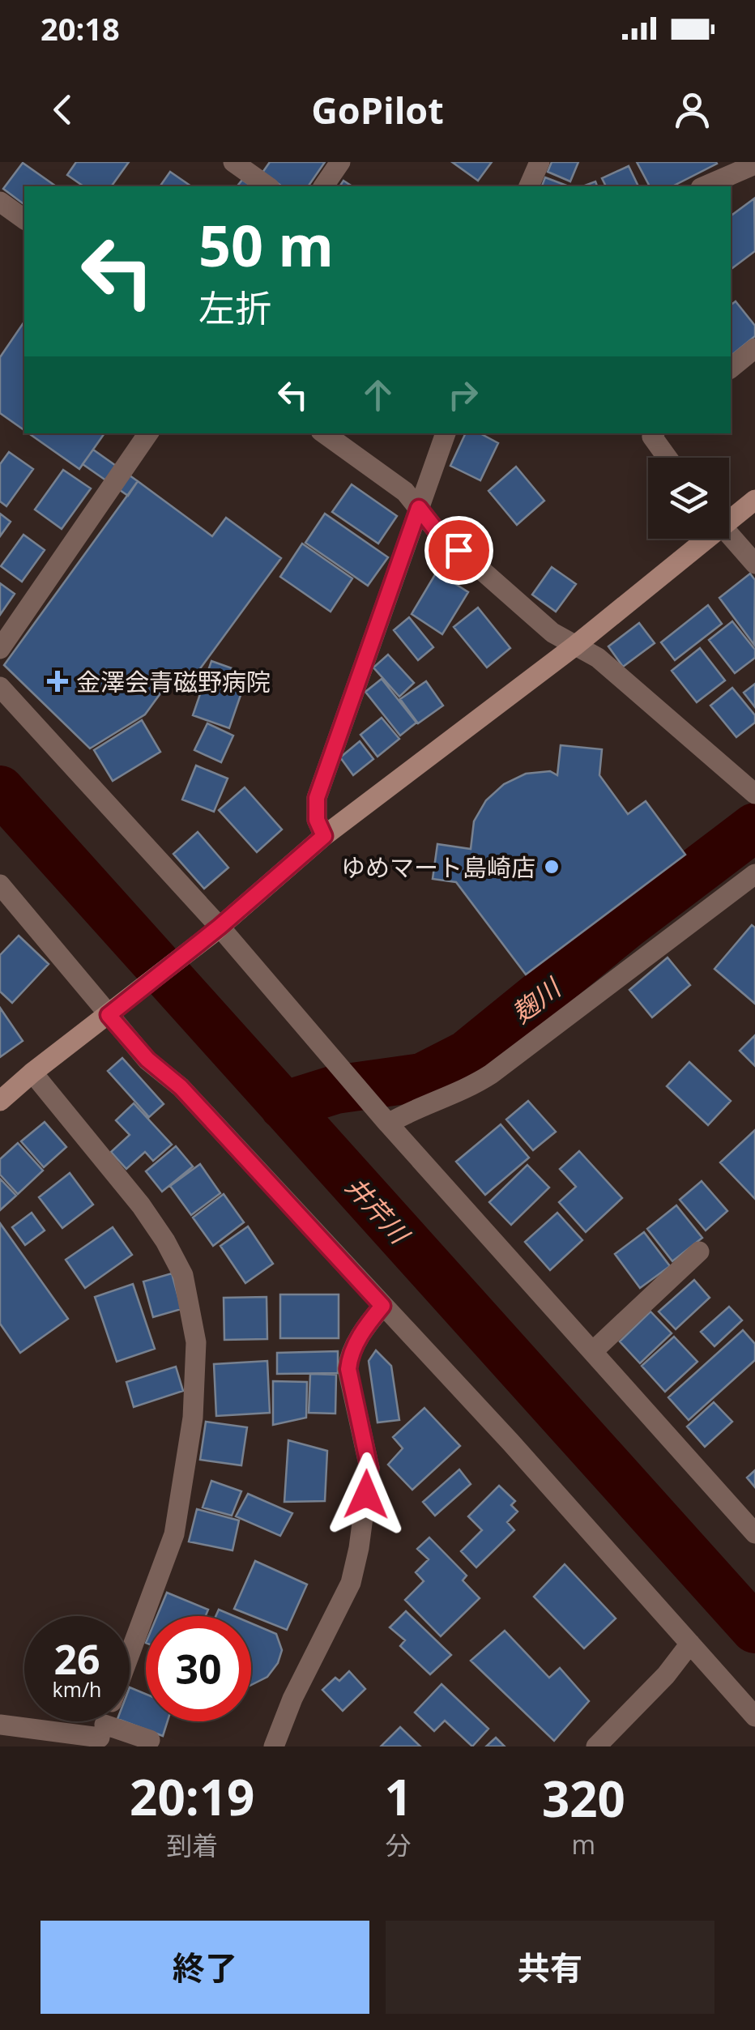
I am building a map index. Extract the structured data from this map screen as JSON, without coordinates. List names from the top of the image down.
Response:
{
  "water": ["麹川", "井芹川"],
  "places": {
    "health": ["金澤会青磁野病院"],
    "other": ["ゆめマート島崎店"]
  },
  "page": {
    "status": "20:18",
    "header": "GoPilot",
    "turn": ["50 m", "左折"],
    "speed": "26 km/h",
    "limit": "30",
    "eta": [
      "20:19",
      "到着",
      "1",
      "分",
      "320",
      "m"
    ],
    "buttons": ["終了", "共有"]
  }
}
